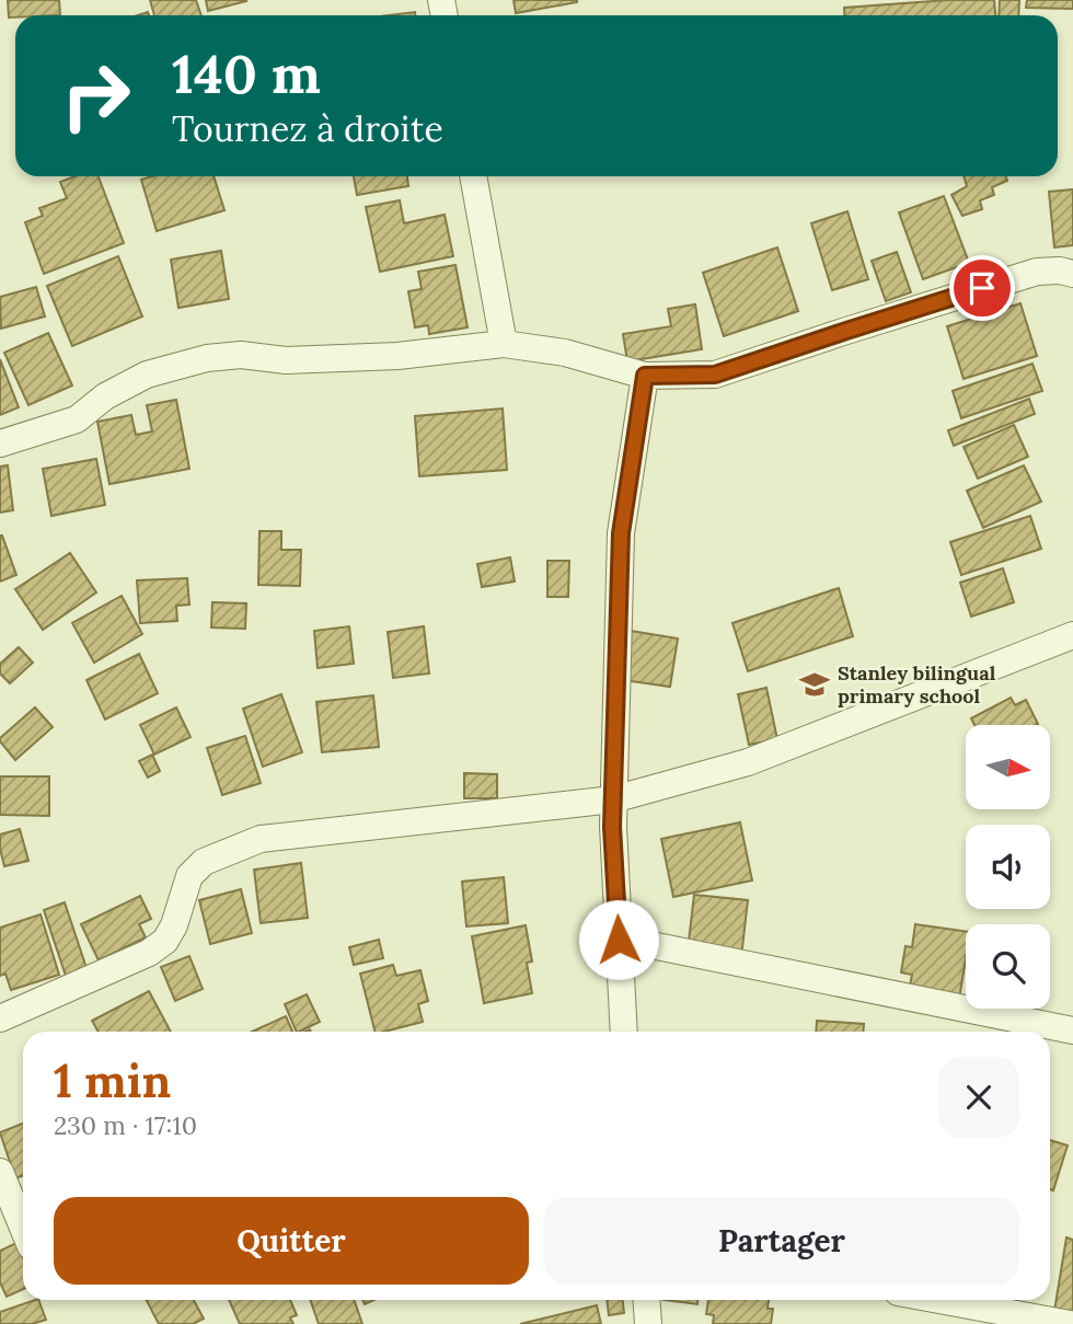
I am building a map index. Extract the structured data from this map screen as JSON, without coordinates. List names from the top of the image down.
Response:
{
  "places": {
    "school or university": ["Stanley bilingual primary school"]
  },
  "north": "right",
  "page": {
    "turn": ["140 m", "Tournez à droite"],
    "heading": ["1 min", "230 m · 17:10"],
    "buttons": ["Quitter", "Partager"]
  }
}
